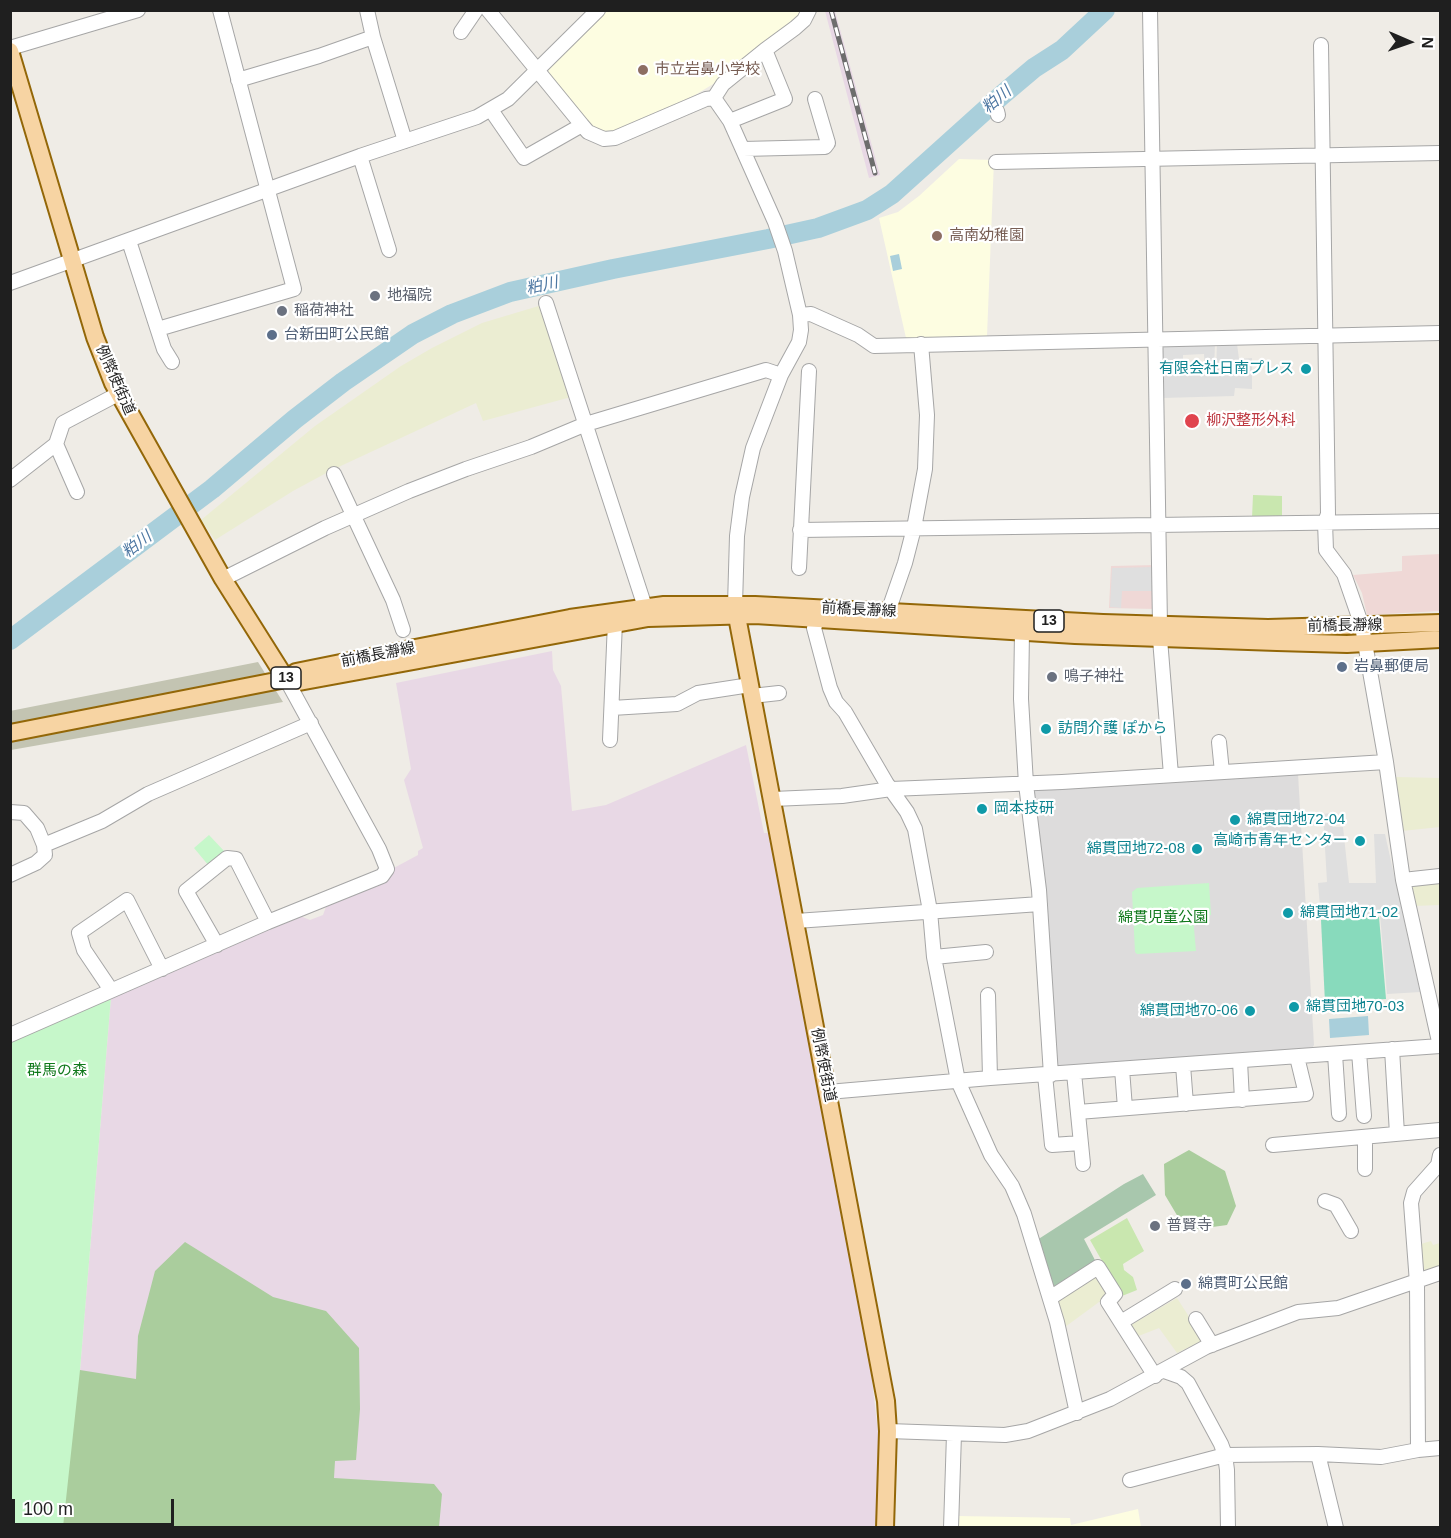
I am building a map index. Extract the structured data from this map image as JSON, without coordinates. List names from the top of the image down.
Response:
{
  "streets": {
    "main road": ["例幣使街道", "前橋長瀞線", "13"]
  },
  "crossings": [
    ["例幣使街道", "前橋長瀞線"]
  ],
  "water": ["粕川"],
  "parks": ["綿貫児童公園", "群馬の森"],
  "places": [
    "市立岩鼻小学校",
    "高南幼稚園",
    "地福院",
    "稲荷神社",
    "台新田町公民館",
    "有限会社日南プレス",
    "柳沢整形外科",
    "岩鼻郵便局",
    "鳴子神社",
    "訪問介護 ぽから",
    "岡本技研",
    "綿貫団地72-04",
    "高崎市青年センター",
    "綿貫団地72-08",
    "綿貫団地71-02",
    "綿貫団地70-03",
    "綿貫団地70-06",
    "普賢寺",
    "綿貫町公民館"
  ],
  "scale_bar": "100 m",
  "north": "right"
}
